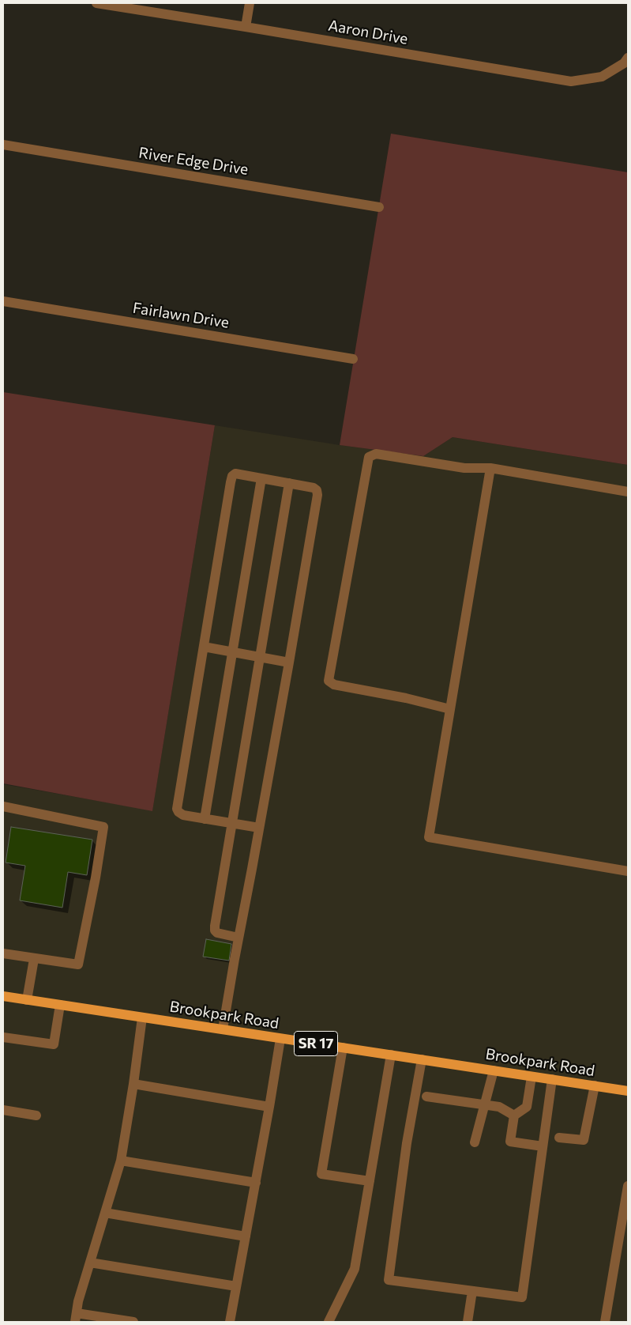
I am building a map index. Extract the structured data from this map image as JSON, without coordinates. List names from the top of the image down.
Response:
{
  "streets": {
    "main road": ["Brookpark Road", "SR 17"],
    "street": ["Aaron Drive", "River Edge Drive", "Fairlawn Drive"]
  }
}
